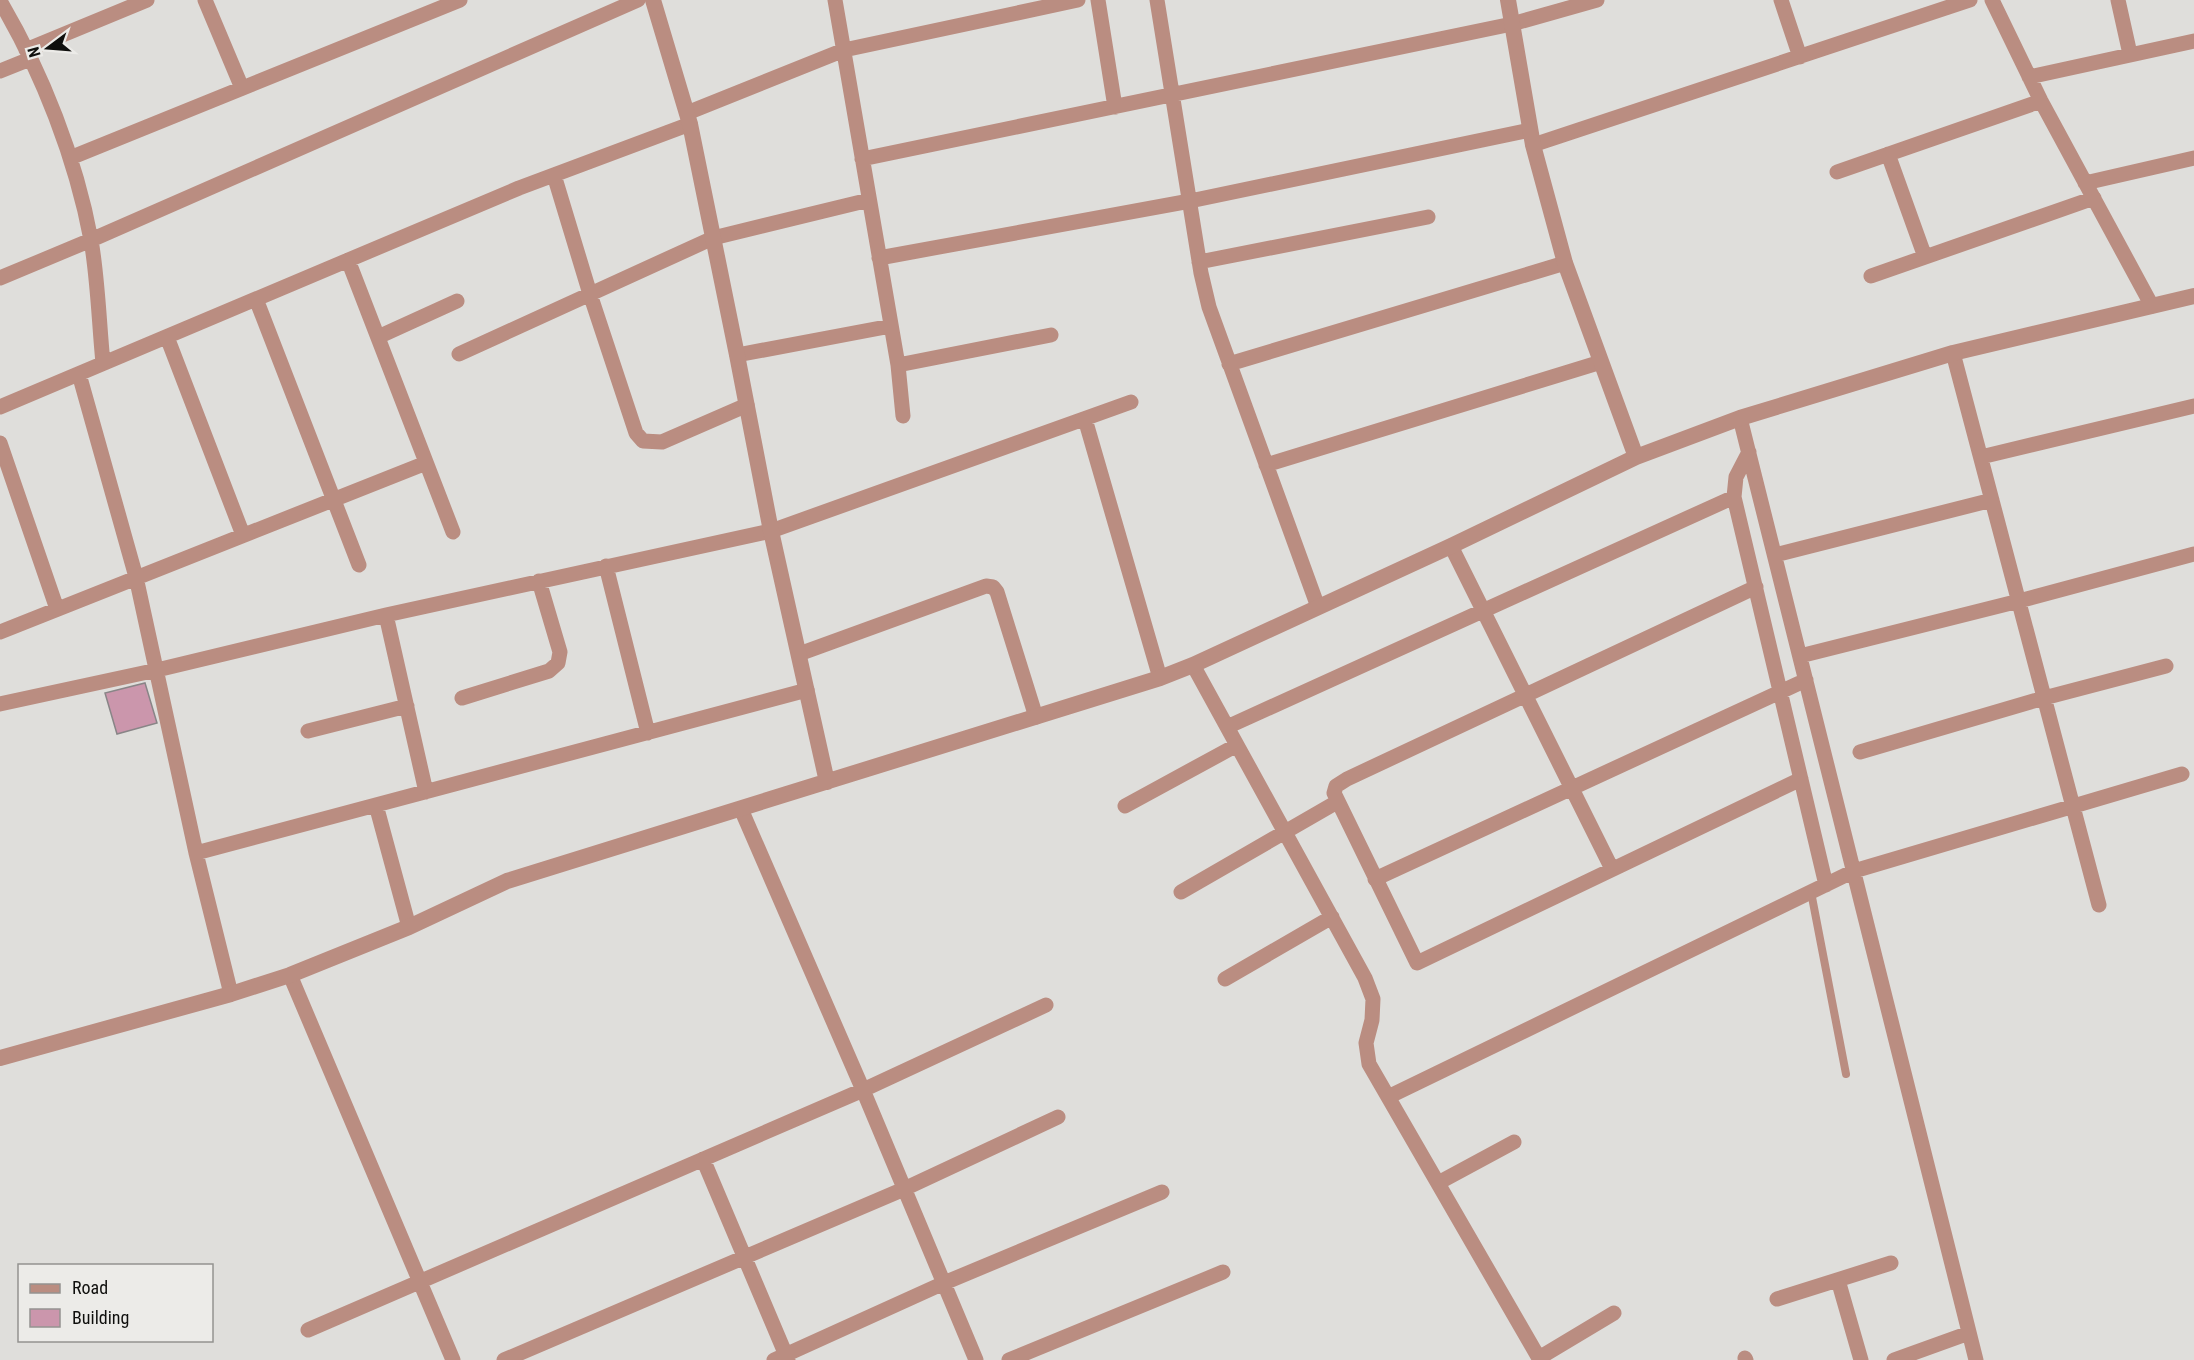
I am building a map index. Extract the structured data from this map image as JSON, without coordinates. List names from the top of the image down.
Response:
{
  "legend": ["Road", "Building"],
  "north": "left"
}
